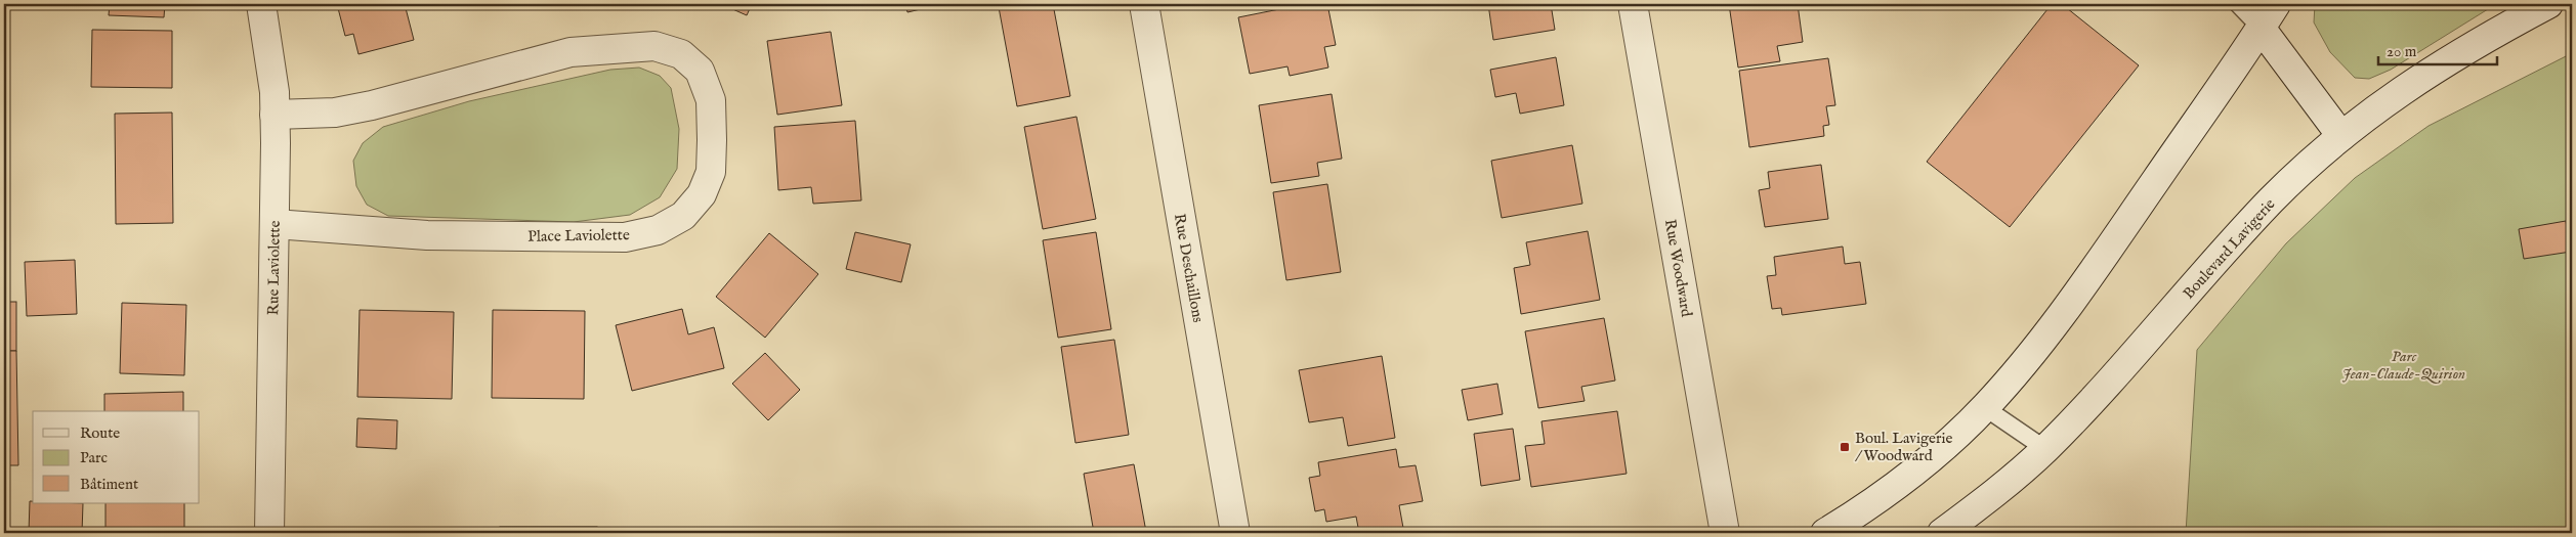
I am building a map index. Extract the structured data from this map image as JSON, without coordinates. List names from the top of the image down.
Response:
{
  "streets": {
    "street": [
      "Place Laviolette",
      "Boulevard Lavigerie",
      "Rue Laviolette",
      "Rue Deschaillons",
      "Rue Woodward"
    ]
  },
  "crossings": [
    ["Place Laviolette", "Rue Laviolette"]
  ],
  "parks": ["Parc Jean-Claude-Quirion"],
  "places": {
    "transit": ["Boul. Lavigerie / Woodward"]
  },
  "legend": ["Route", "Parc", "Bâtiment"],
  "scale_bar": "20 m"
}
